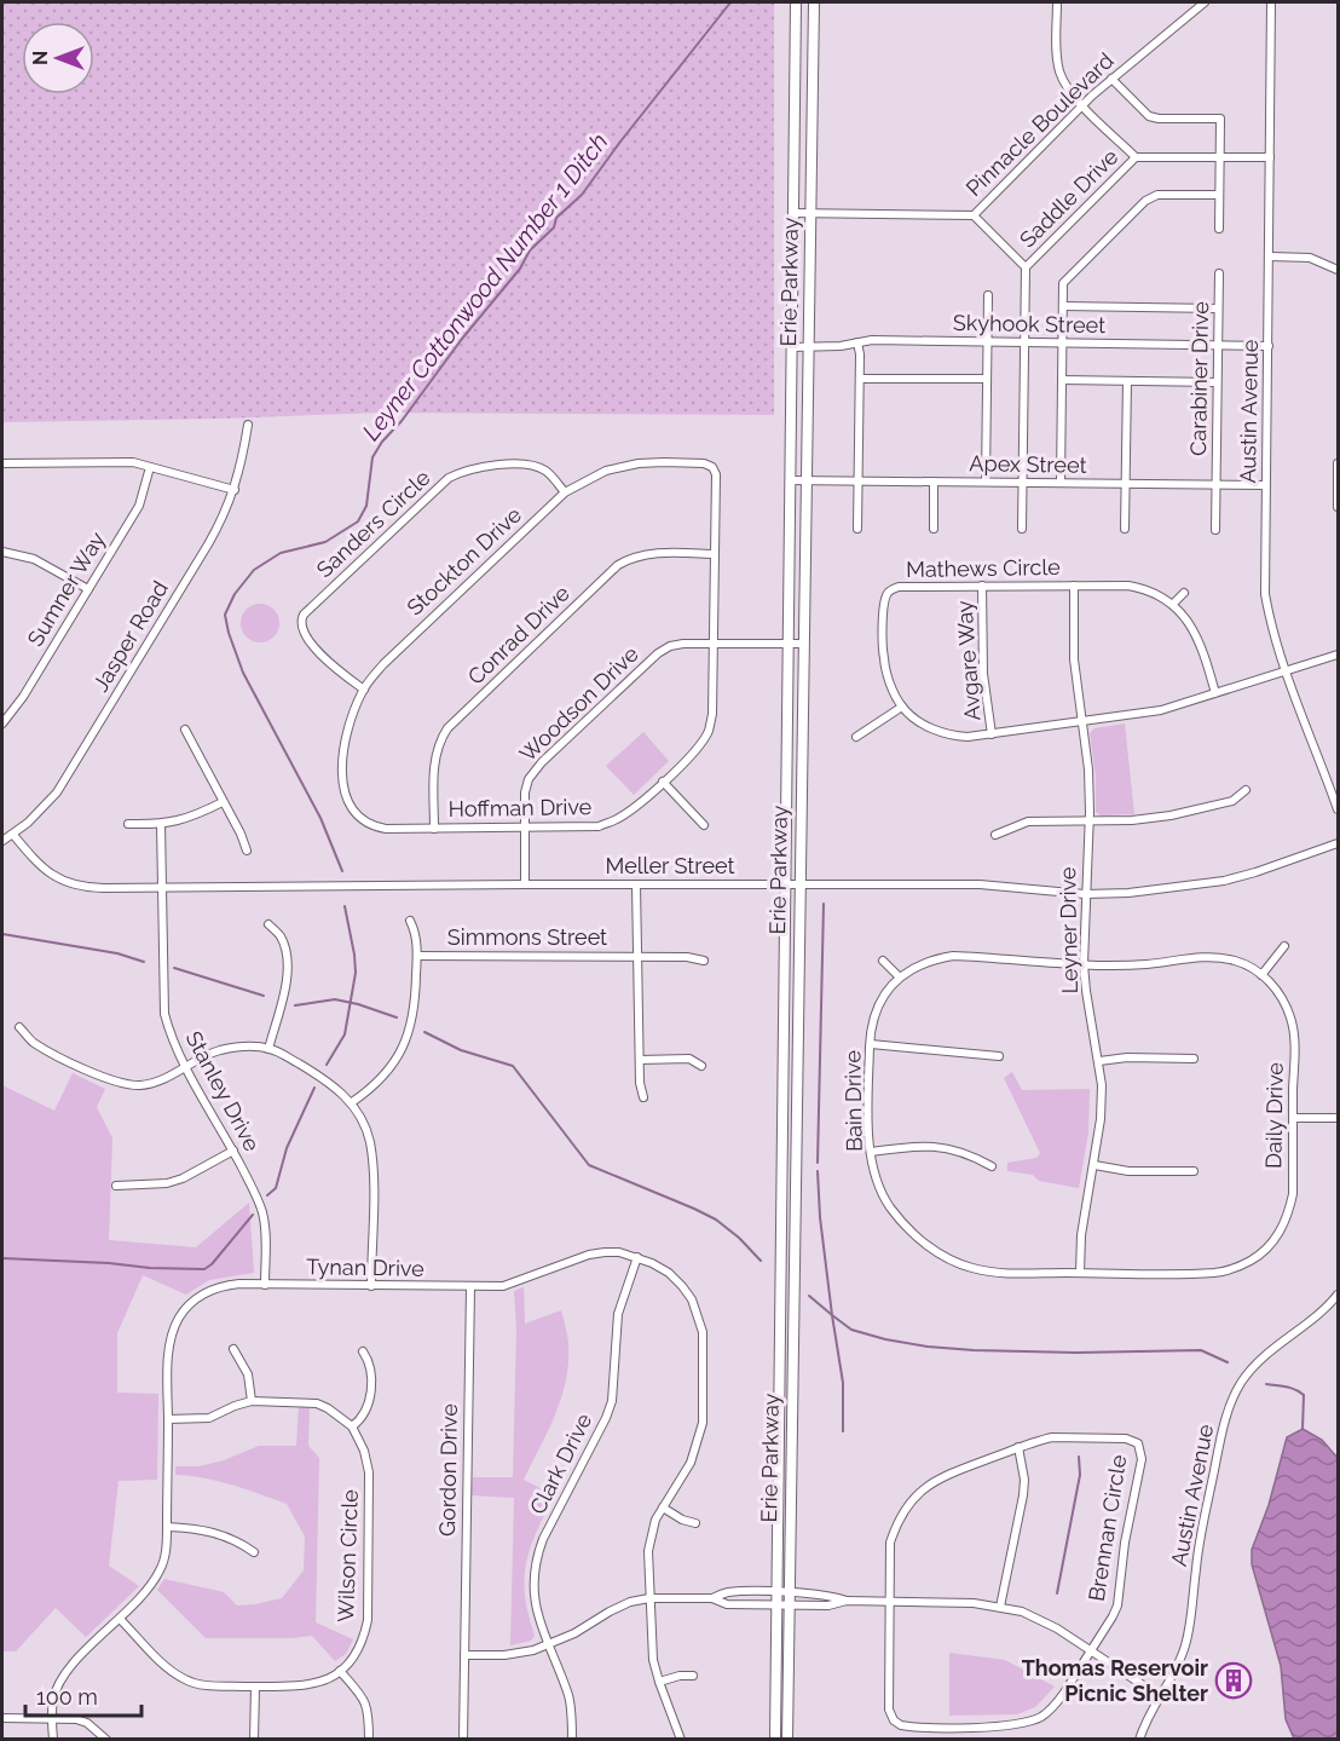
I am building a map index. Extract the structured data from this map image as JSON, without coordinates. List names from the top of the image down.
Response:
{
  "streets": {
    "main road": ["Erie Parkway"],
    "street": [
      "Pinnacle Boulevard",
      "Saddle Drive",
      "Skyhook Street",
      "Carabiner Drive",
      "Austin Avenue",
      "Apex Street",
      "Sanders Circle",
      "Stockton Drive",
      "Mathews Circle",
      "Sumner Way",
      "Conrad Drive",
      "Jasper Road",
      "Avgare Way",
      "Woodson Drive",
      "Hoffman Drive",
      "Meller Street",
      "Leyner Drive",
      "Simmons Street",
      "Stanley Drive",
      "Bain Drive",
      "Daily Drive",
      "Tynan Drive",
      "Clark Drive",
      "Gordon Drive",
      "Brennan Circle",
      "Wilson Circle"
    ]
  },
  "crossings": [
    ["Pinnacle Boulevard", "Erie Parkway"],
    ["Saddle Drive", "Skyhook Street"],
    ["Saddle Drive", "Apex Street"],
    ["Erie Parkway", "Skyhook Street"],
    ["Erie Parkway", "Apex Street"],
    ["Erie Parkway", "Woodson Drive"],
    ["Erie Parkway", "Meller Street"],
    ["Skyhook Street", "Carabiner Drive"],
    ["Skyhook Street", "Austin Avenue"],
    ["Carabiner Drive", "Apex Street"],
    ["Austin Avenue", "Apex Street"],
    ["Sanders Circle", "Stockton Drive"],
    ["Stockton Drive", "Hoffman Drive"],
    ["Mathews Circle", "Avgare Way"],
    ["Mathews Circle", "Leyner Drive"],
    ["Conrad Drive", "Hoffman Drive"],
    ["Jasper Road", "Meller Street"],
    ["Woodson Drive", "Hoffman Drive"],
    ["Woodson Drive", "Meller Street"],
    ["Meller Street", "Leyner Drive"],
    ["Meller Street", "Stanley Drive"],
    ["Leyner Drive", "Bain Drive"],
    ["Leyner Drive", "Daily Drive"],
    ["Stanley Drive", "Tynan Drive"],
    ["Bain Drive", "Daily Drive"],
    ["Tynan Drive", "Clark Drive"],
    ["Tynan Drive", "Gordon Drive"],
    ["Tynan Drive", "Wilson Circle"]
  ],
  "water": ["Leyner Cottonwood Number 1 Ditch"],
  "places": {
    "building": ["Thomas Reservoir Picnic Shelter"]
  },
  "scale_bar": "100 m",
  "north": "left"
}
